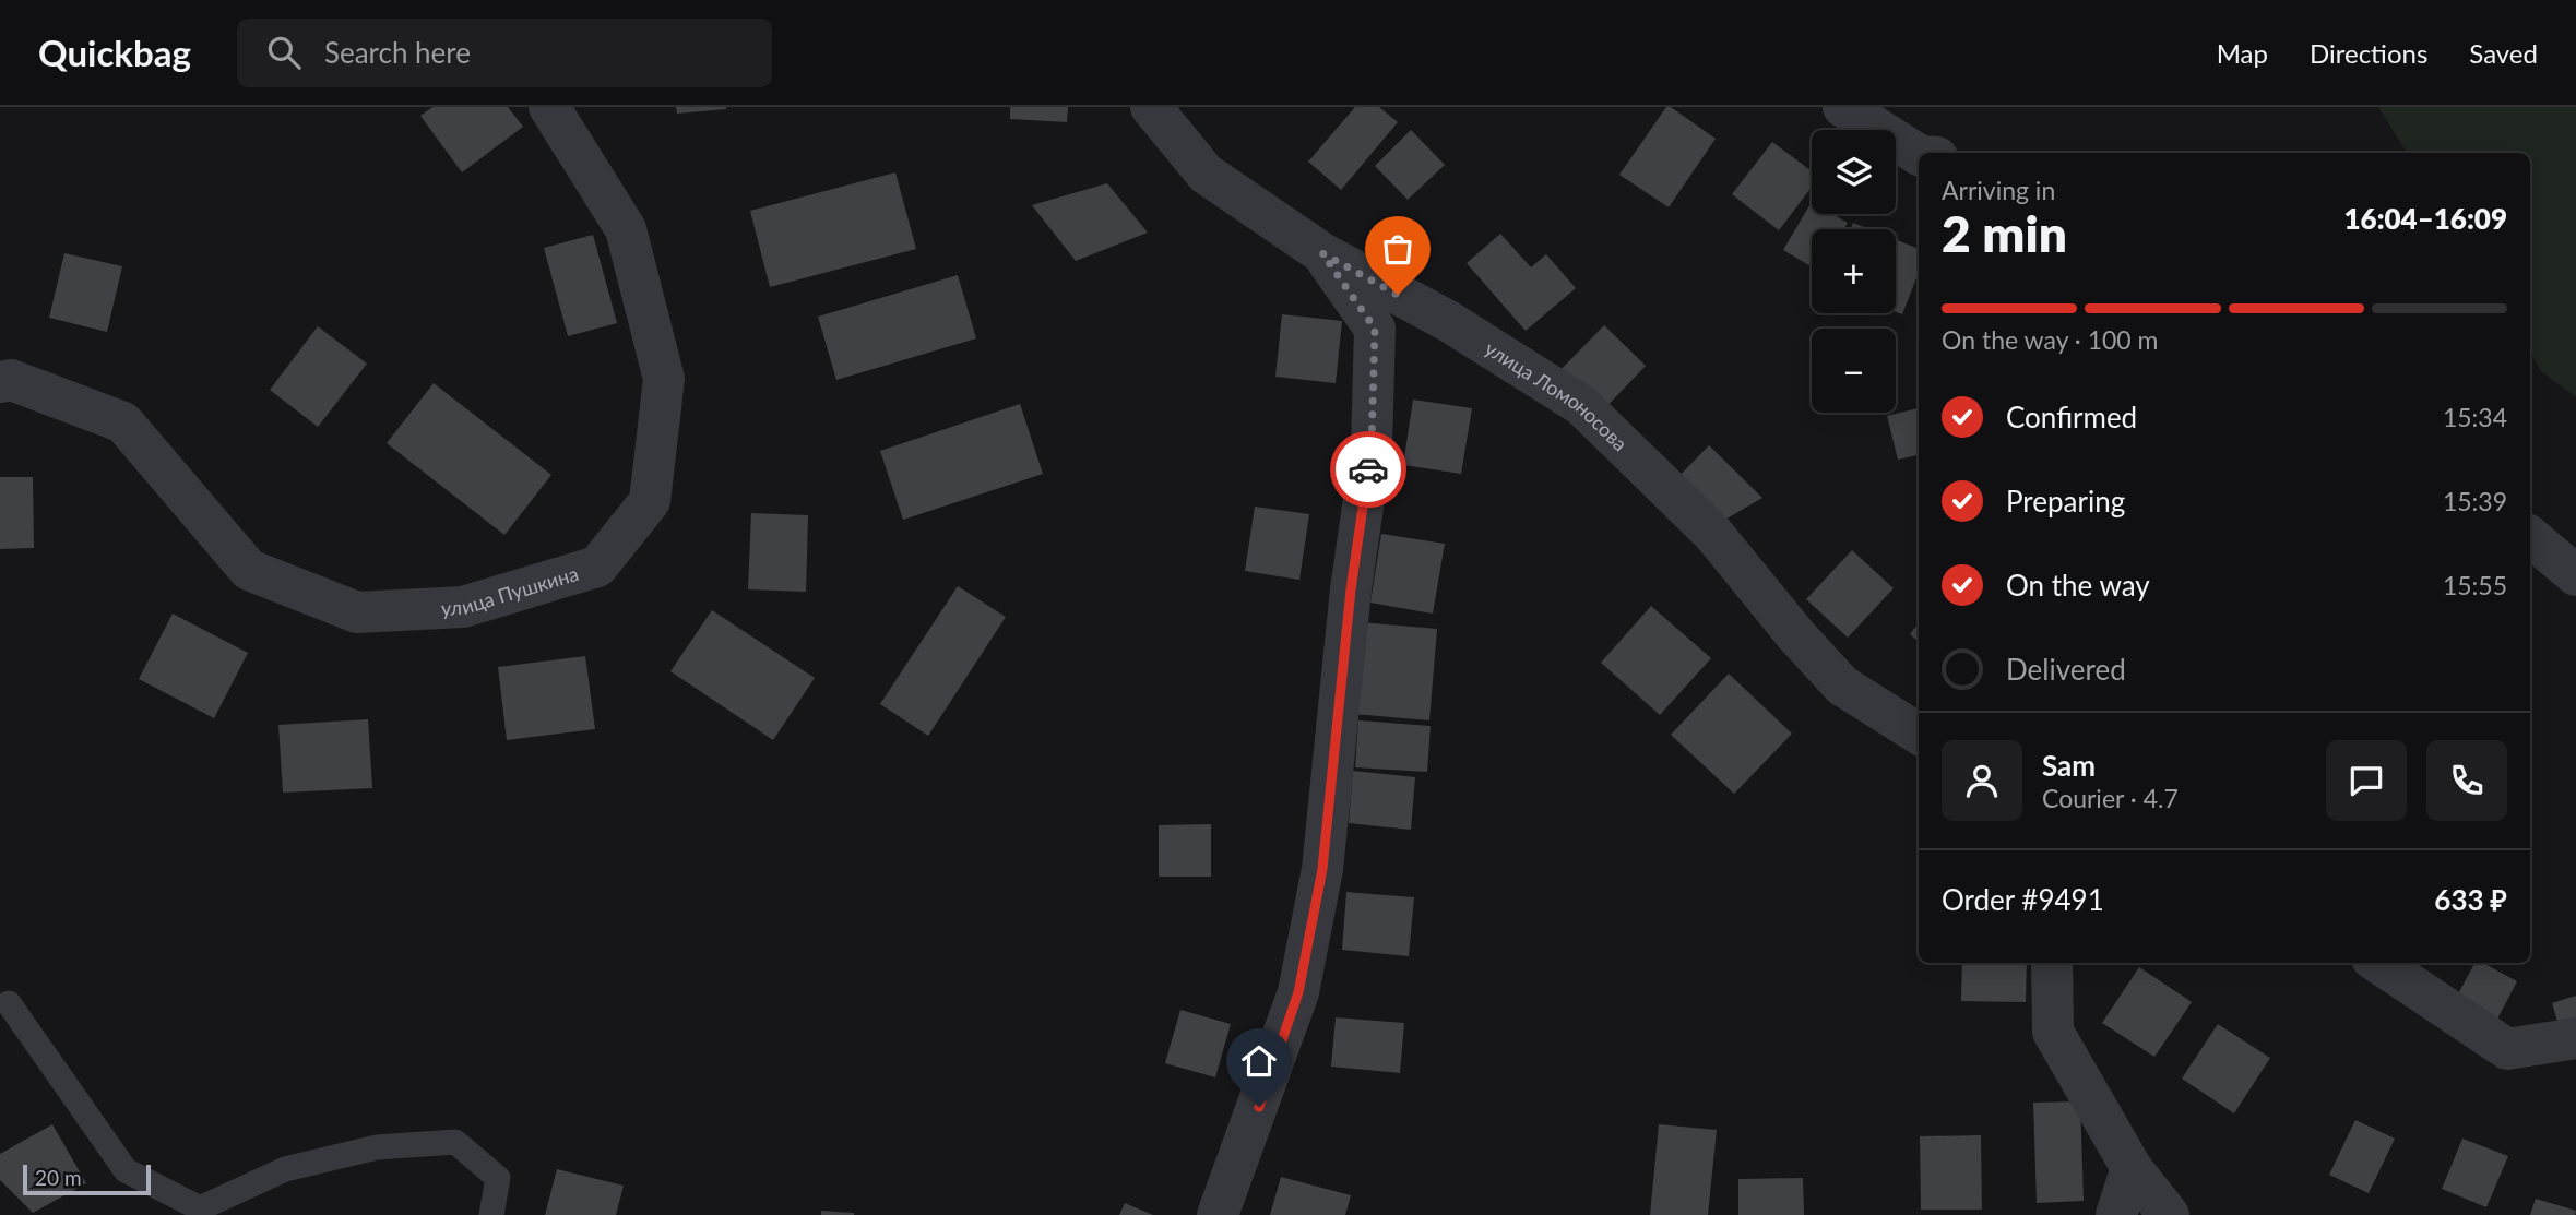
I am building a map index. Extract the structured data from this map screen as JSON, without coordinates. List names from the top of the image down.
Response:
{
  "streets": {
    "street": ["улица Ломоносова", "улица Пушкина"]
  },
  "scale_bar": "20 m",
  "page": {
    "header": "Quickbag",
    "search": "Search here",
    "nav": ["Map", "Directions", "Saved"],
    "map_buttons": ["+", "−"],
    "heading": ["2 min", "Arriving in", "16:04–16:09"],
    "panel": [
      "Sam",
      "Courier · 4.7",
      "Order #9491",
      "633 ₽"
    ],
    "bar": "On the way · 100 m",
    "list": [
      ["Confirmed", "15:34"],
      ["Preparing", "15:39"],
      ["On the way", "15:55"],
      "Delivered"
    ],
    "scale": "20 m"
  }
}
